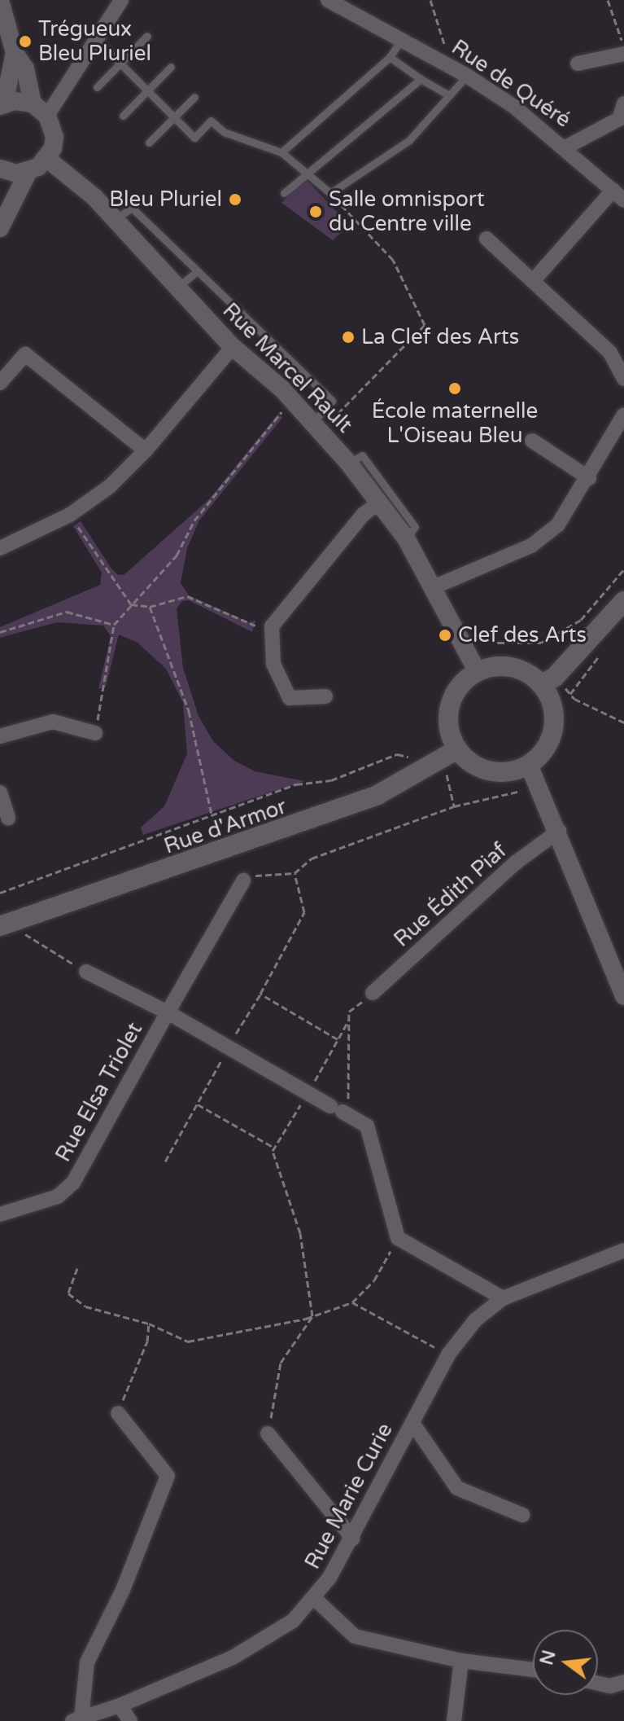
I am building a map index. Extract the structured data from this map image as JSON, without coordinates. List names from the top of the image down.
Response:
{
  "streets": {
    "main road": ["Rue d'Armor"],
    "street": [
      "Rue de Quéré",
      "Rue Marcel Rault",
      "Rue Édith Piaf",
      "Rue Elsa Triolet",
      "Rue Marie Curie"
    ]
  },
  "crossings": [
    ["Rue Marcel Rault", "Rue d'Armor"]
  ],
  "places": [
    "Trégueux Bleu Pluriel",
    "Bleu Pluriel",
    "Salle omnisport du Centre ville",
    "La Clef des Arts",
    "École maternelle L'Oiseau Bleu",
    "Clef des Arts"
  ],
  "north": "left"
}
